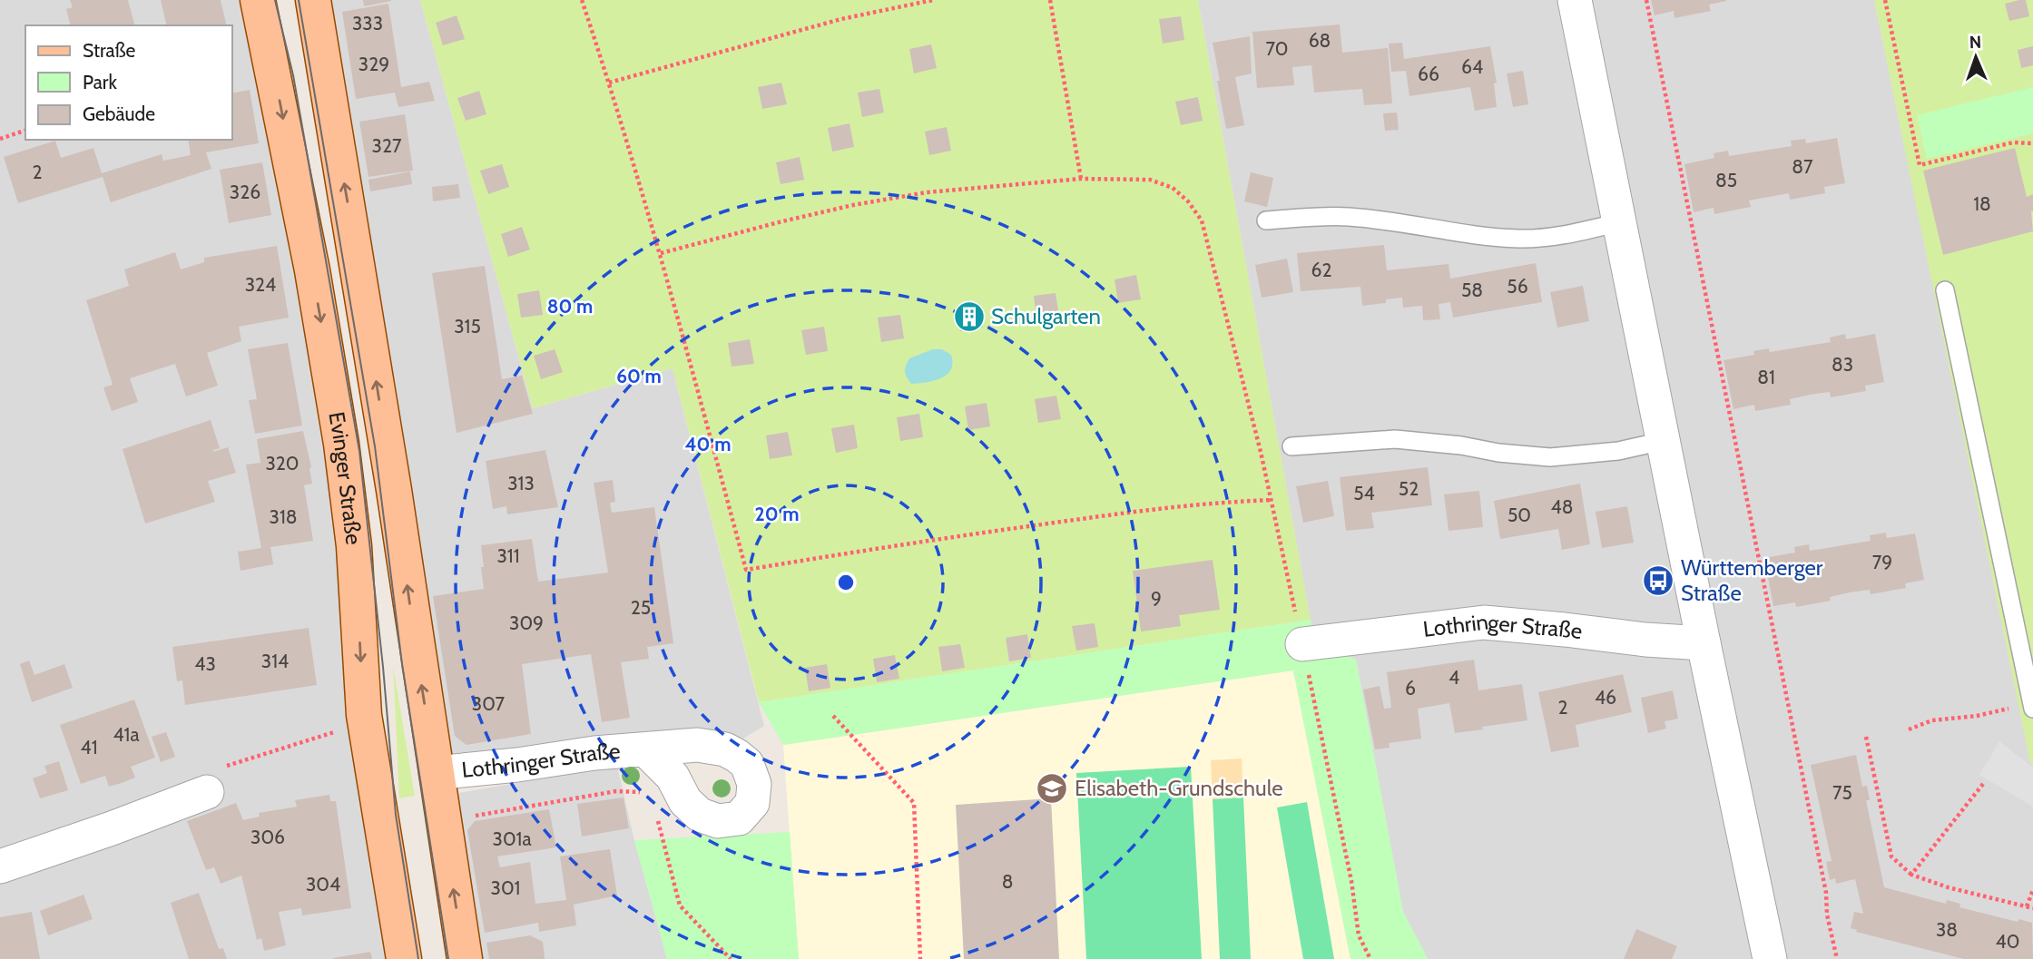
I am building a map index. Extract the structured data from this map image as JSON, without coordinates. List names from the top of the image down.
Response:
{
  "streets": {
    "main road": ["Evinger Straße"],
    "street": ["Lothringer Straße"]
  },
  "crossings": [
    ["Evinger Straße", "Lothringer Straße"]
  ],
  "places": {
    "building": ["Schulgarten"],
    "bus stop": ["Württemberger Straße"],
    "school or university": ["Elisabeth-Grundschule"]
  },
  "house_numbers": [
    "333",
    "68",
    "70",
    "329",
    "64",
    "66",
    "327",
    "87",
    "2",
    "85",
    "326",
    "18",
    "62",
    "324",
    "56",
    "58",
    "315",
    "83",
    "81",
    "320",
    "313",
    "52",
    "54",
    "48",
    "50",
    "318",
    "311",
    "79",
    "9",
    "25",
    "309",
    "314",
    "43",
    "4",
    "6",
    "46",
    "307",
    "2",
    "41a",
    "41",
    "75",
    "306",
    "301a",
    "8",
    "304",
    "301",
    "38",
    "40"
  ],
  "legend": ["Straße", "Park", "Gebäude"],
  "north": "top",
  "rings": [
    "80 m",
    "60 m",
    "40 m",
    "20 m"
  ]
}
